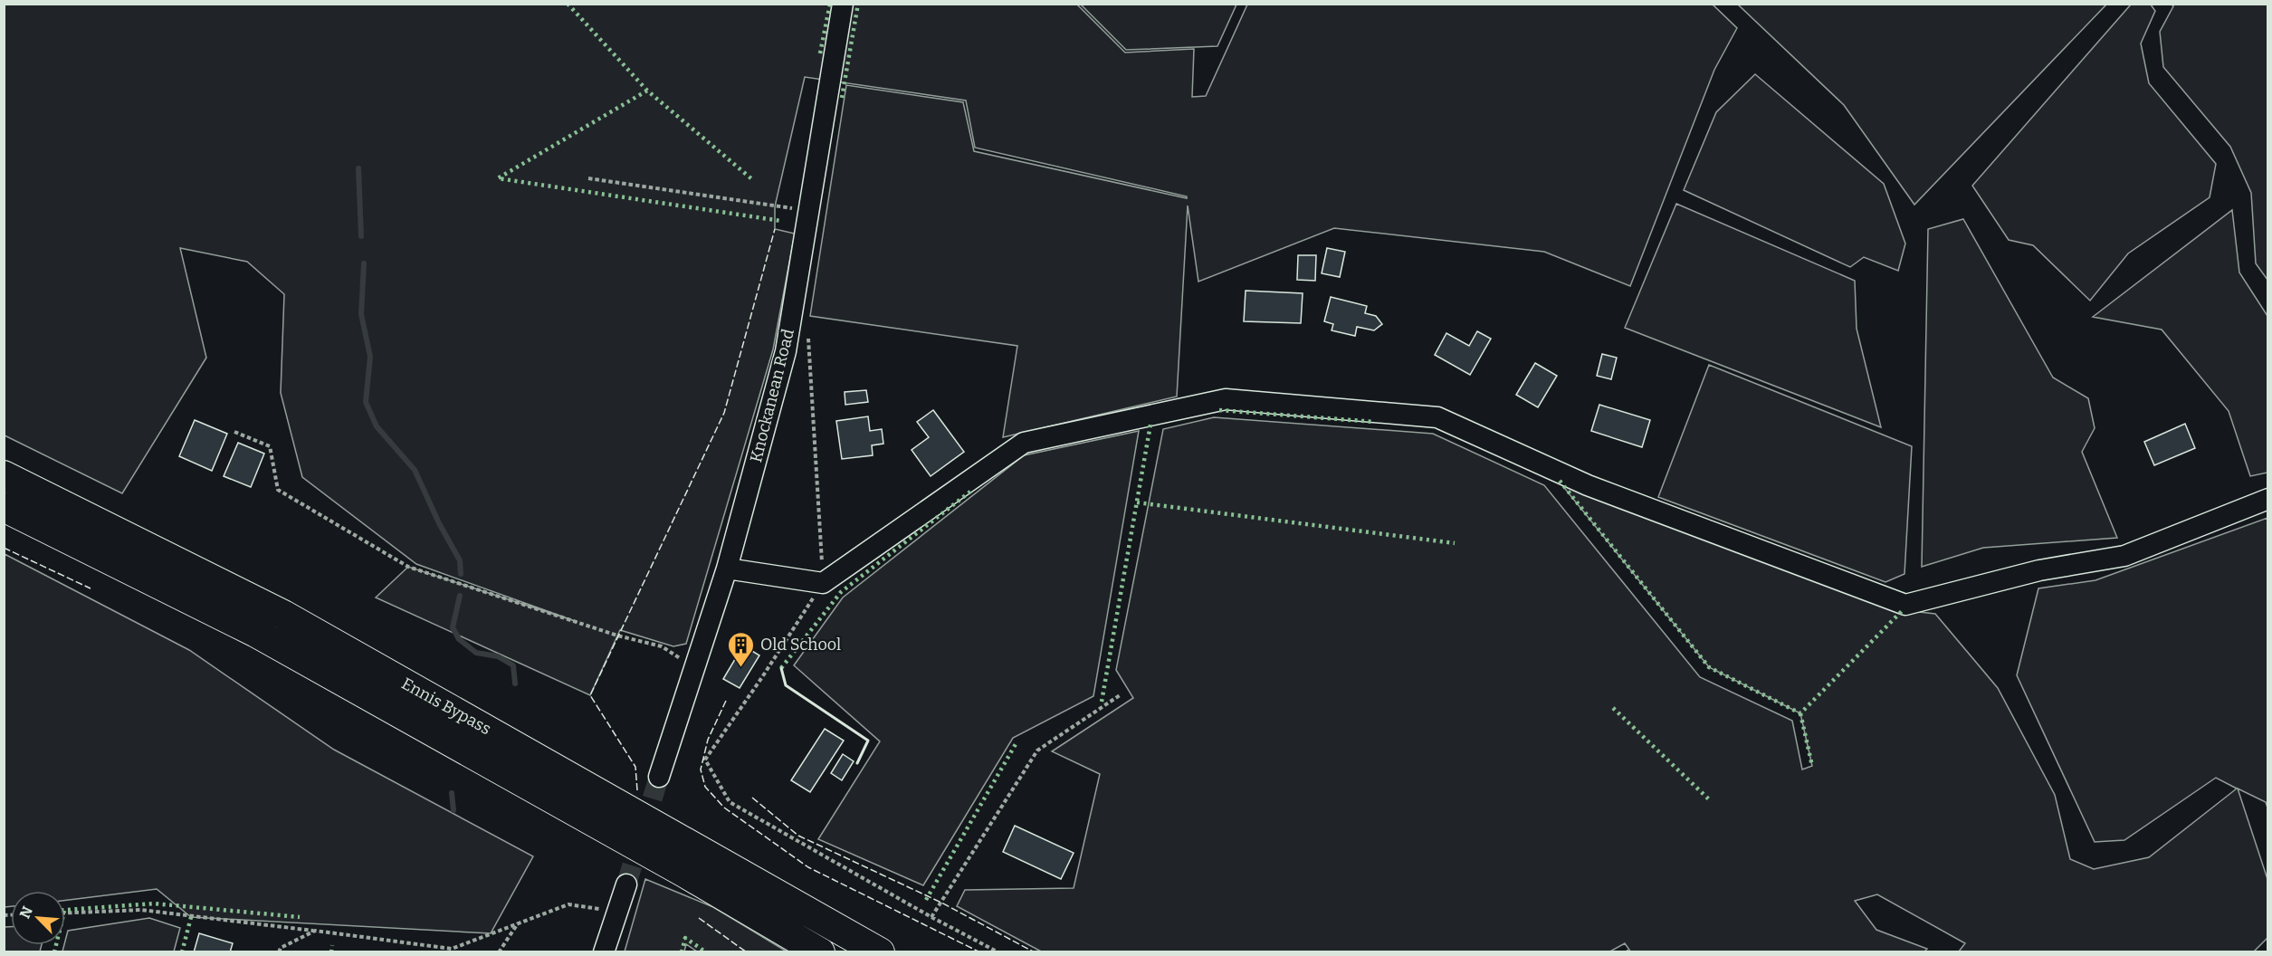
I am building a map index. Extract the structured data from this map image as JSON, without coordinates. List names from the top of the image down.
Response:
{
  "streets": {
    "highway": ["Ennis Bypass"],
    "street": ["Knockanean Road"]
  },
  "places": {
    "building": ["Old School"]
  },
  "north": "top left"
}
